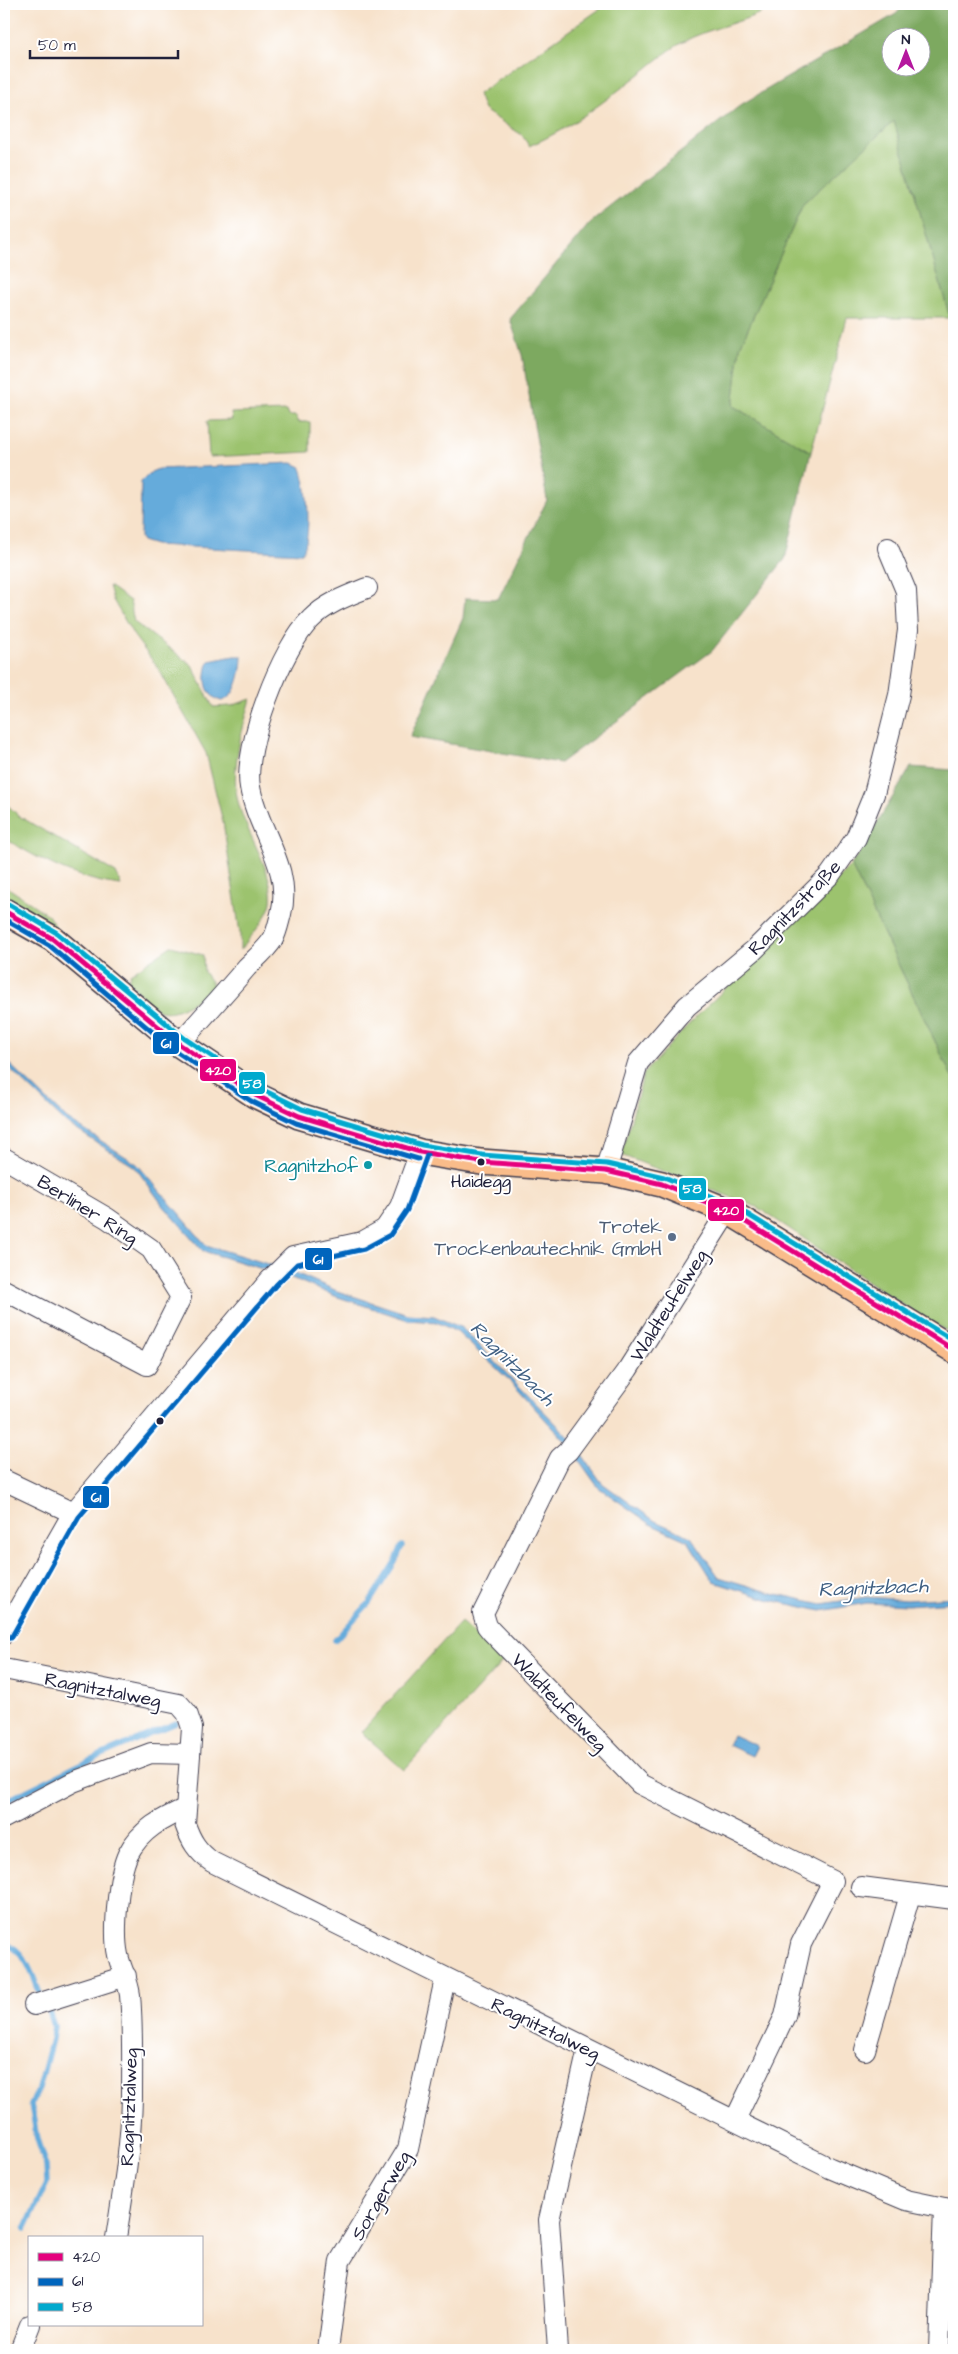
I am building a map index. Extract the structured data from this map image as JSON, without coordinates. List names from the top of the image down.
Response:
{
  "streets": {
    "street": [
      "Ragnitzstraße",
      "Berliner Ring",
      "Waldteufelweg",
      "Ragnitztalweg",
      "Sorgerweg"
    ]
  },
  "crossings": [
    ["Waldteufelweg", "Ragnitztalweg"],
    ["Ragnitztalweg", "Sorgerweg"]
  ],
  "water": ["Ragnitzbach"],
  "places": ["Haidegg", "Ragnitzhof", "Trotek Trockenbautechnik GmbH"],
  "lines": ["transit line 58", "transit line 420", "transit line 61"],
  "legend": ["420", "61", "58"],
  "scale_bar": "50 m",
  "north": "top"
}
